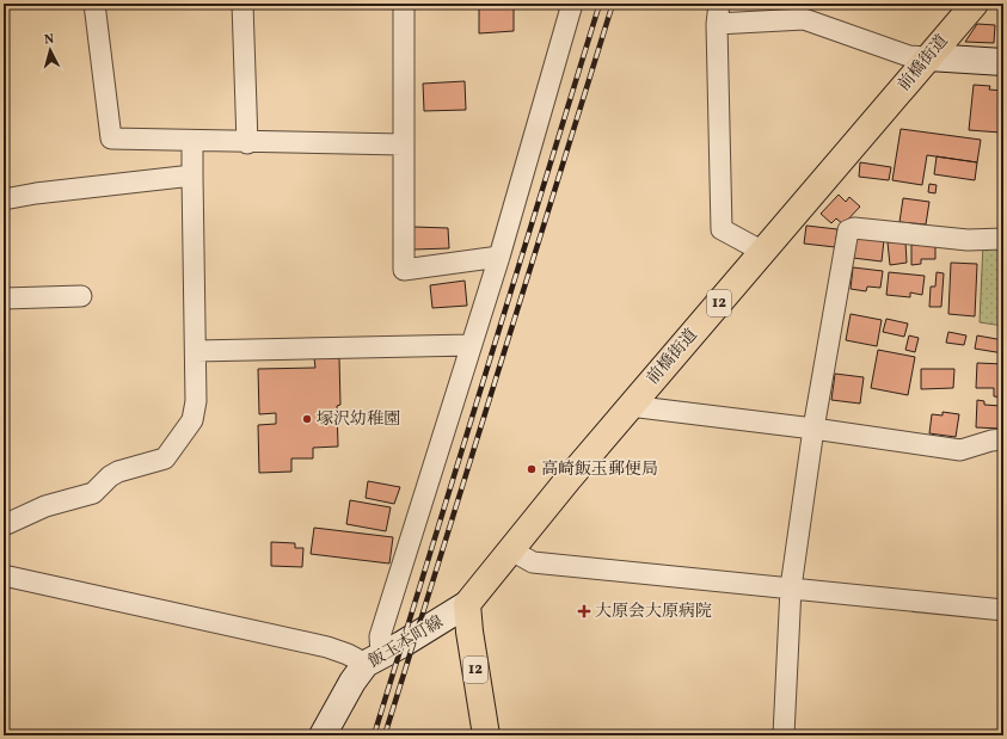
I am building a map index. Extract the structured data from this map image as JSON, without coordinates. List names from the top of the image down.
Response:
{
  "streets": {
    "main road": ["前橋街道", "12", "飯玉本町線"]
  },
  "crossings": [
    ["前橋街道", "12"],
    ["前橋街道", "飯玉本町線"],
    ["12", "飯玉本町線"]
  ],
  "places": {
    "other": ["塚沢幼稚園", "高崎飯玉郵便局"],
    "health": ["大原会大原病院"]
  },
  "north": "top"
}
